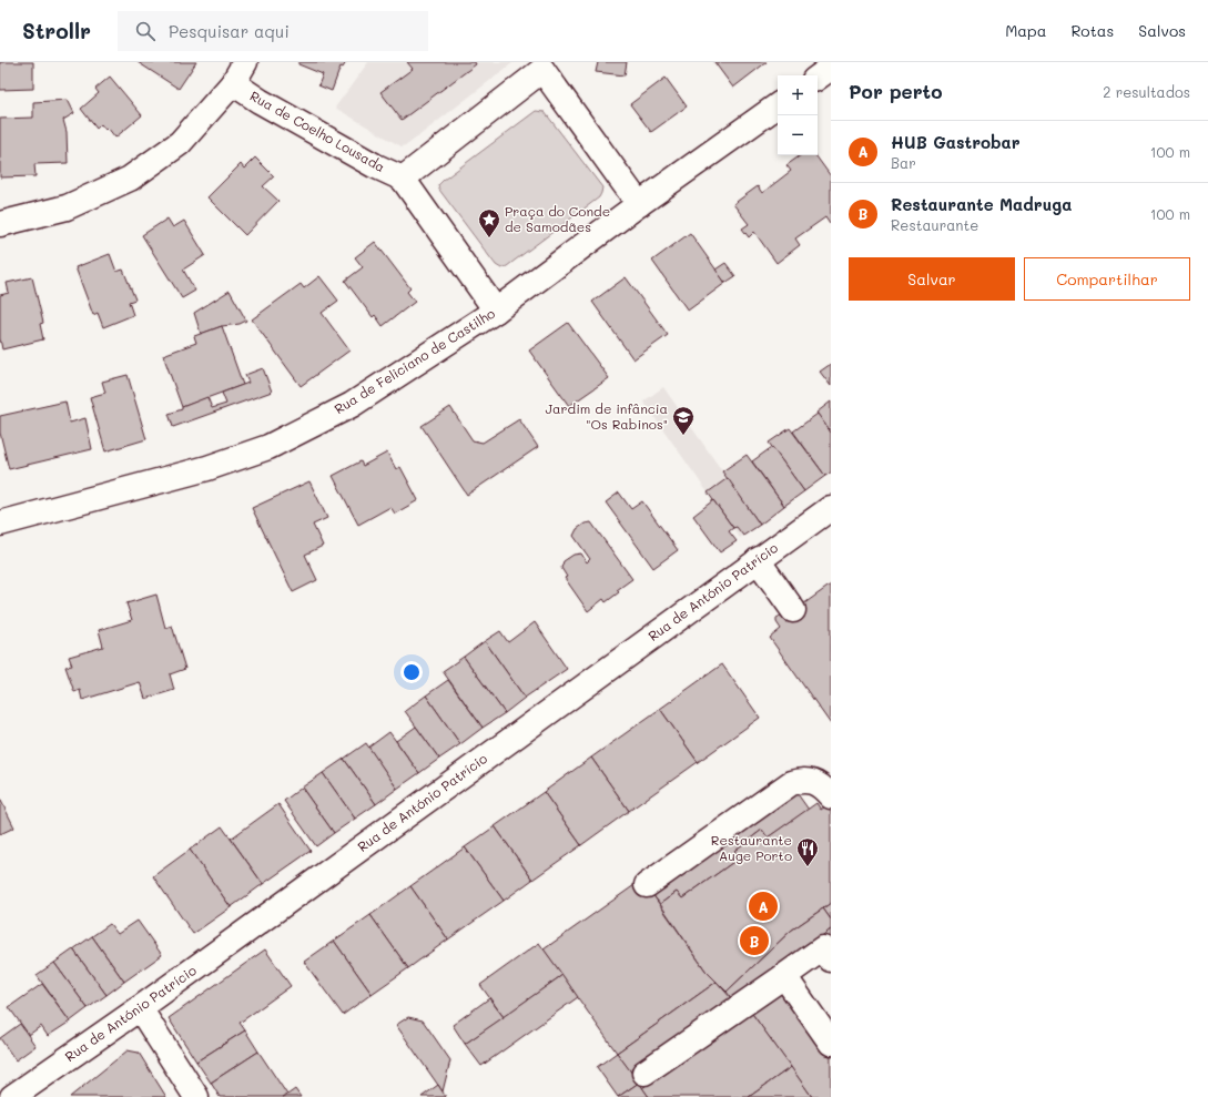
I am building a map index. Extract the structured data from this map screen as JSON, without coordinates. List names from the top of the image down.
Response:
{
  "streets": {
    "street": ["Rua de Coelho Lousada", "Rua de Feliciano de Castilho", "Rua de António Patrício"]
  },
  "places": {
    "place": ["Praça do Conde de Samodães"],
    "school or university": ["Jardim de infância \"Os Rabinos\""],
    "restaurant": ["Restaurante Auge Porto"]
  },
  "page": {
    "header": "Strollr",
    "search": "Pesquisar aqui",
    "nav": ["Mapa", "Rotas", "Salvos"],
    "heading": ["Por perto", "2 resultados"],
    "map_buttons": ["+", "−"],
    "list": [
      {
        "mark": "A",
        "name": "HUB Gastrobar",
        "note": "Bar",
        "value": "100 m"
      },
      {
        "mark": "B",
        "name": "Restaurante Madruga",
        "note": "Restaurante",
        "value": "100 m"
      }
    ],
    "buttons": ["Salvar", "Compartilhar"],
    "pins": ["A", "B"]
  }
}
